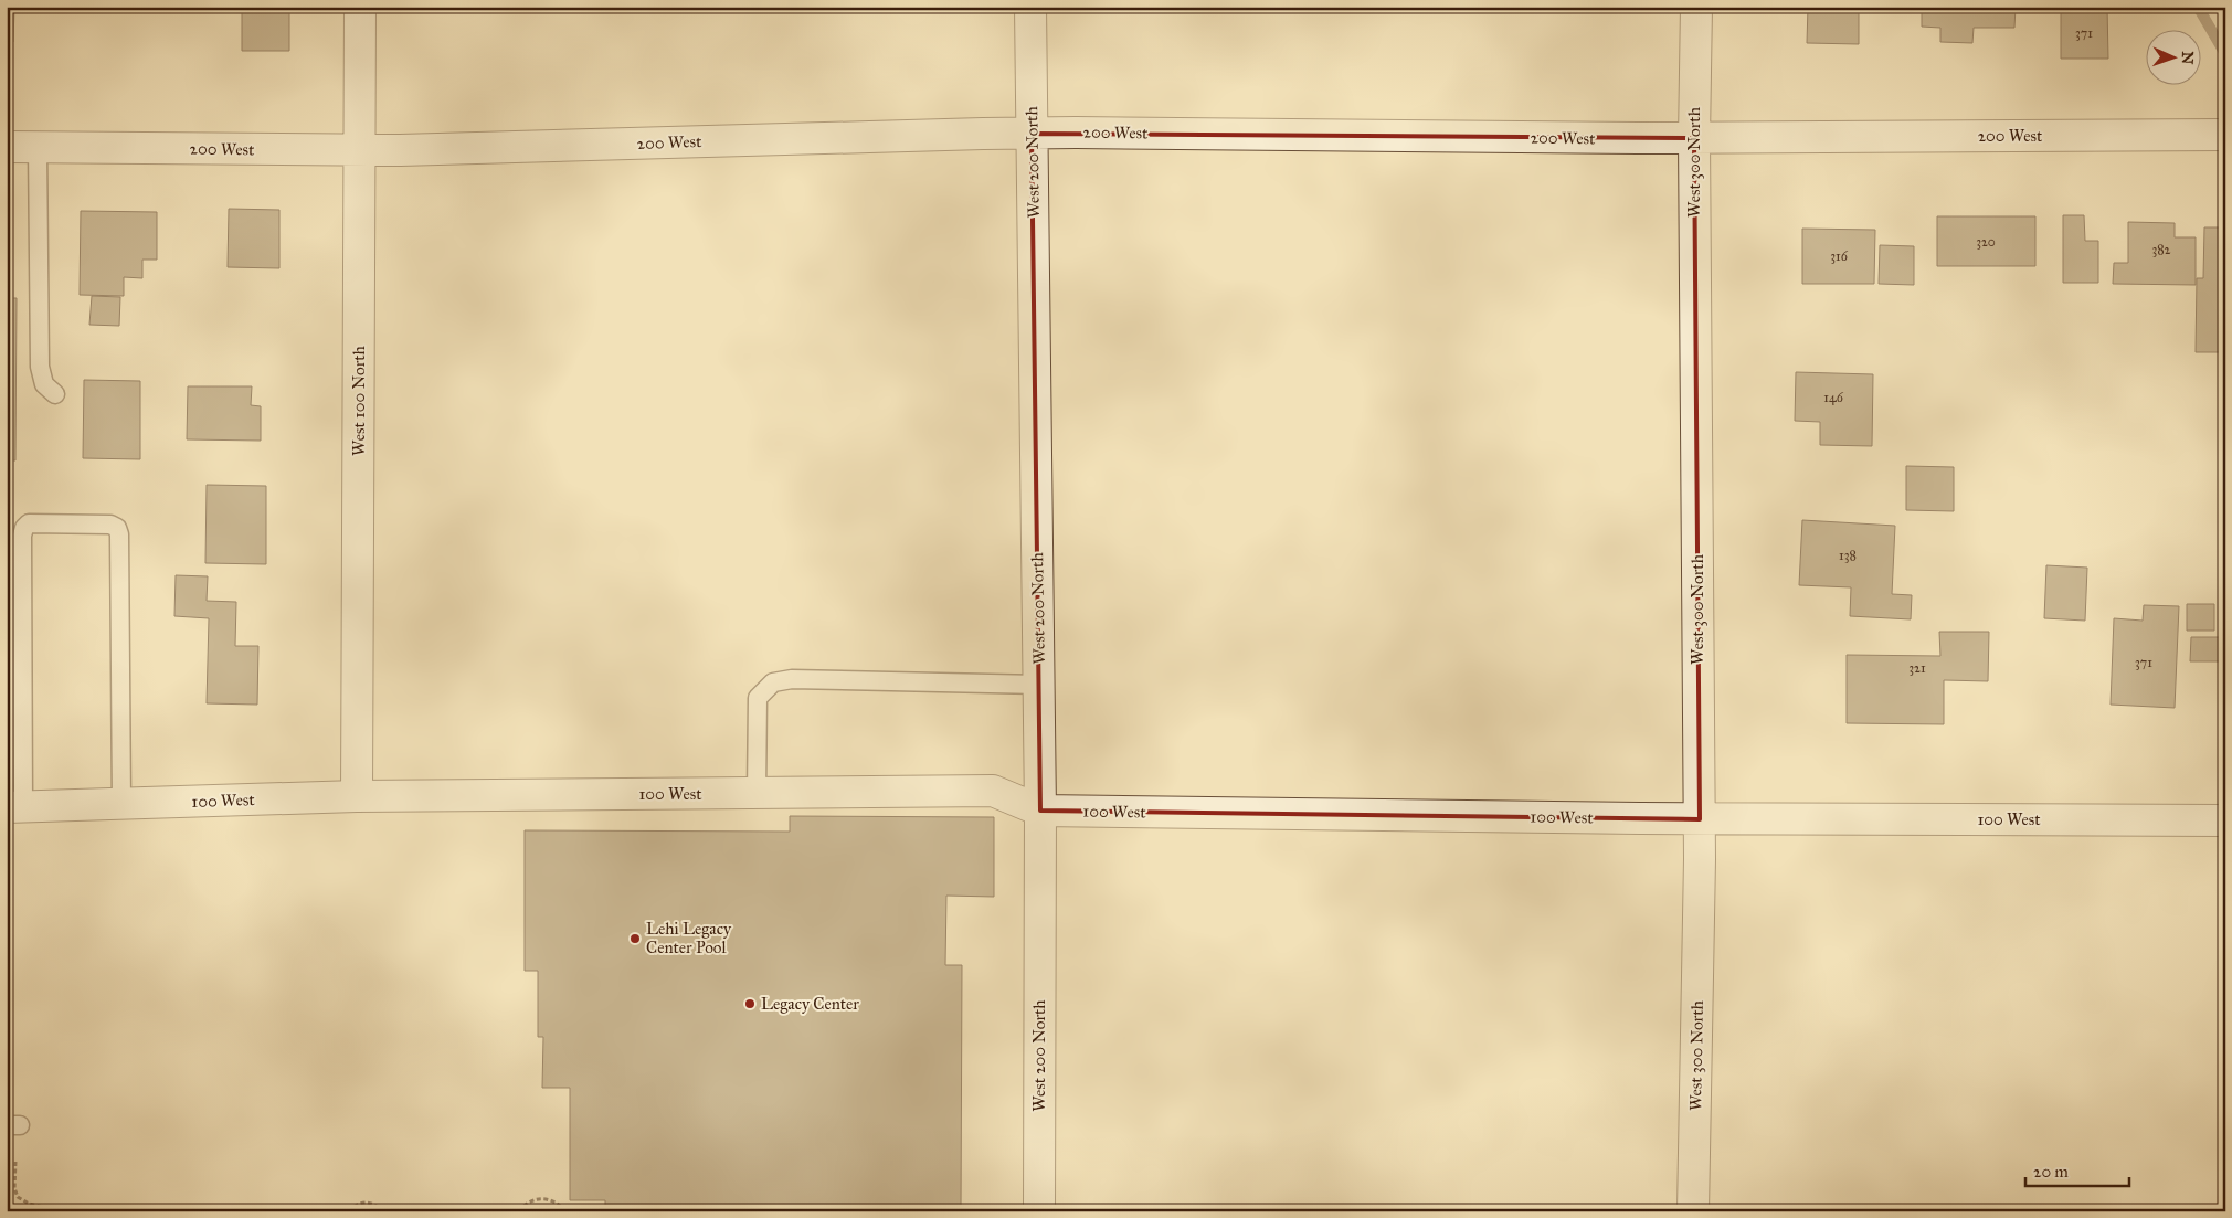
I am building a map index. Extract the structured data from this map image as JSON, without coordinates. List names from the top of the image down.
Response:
{
  "streets": {
    "street": [
      "200 West",
      "West 200 North",
      "West 300 North",
      "West 100 North",
      "100 West"
    ]
  },
  "crossings": [
    ["200 West", "West 200 North"],
    ["200 West", "West 300 North"],
    ["200 West", "West 100 North"],
    ["West 200 North", "100 West"],
    ["West 300 North", "100 West"],
    ["West 100 North", "100 West"]
  ],
  "places": ["Lehi Legacy Center Pool", "Legacy Center"],
  "house_numbers": [
    "371",
    "320",
    "382",
    "316",
    "146",
    "138",
    "371",
    "321"
  ],
  "scale_bar": "20 m",
  "north": "right"
}
